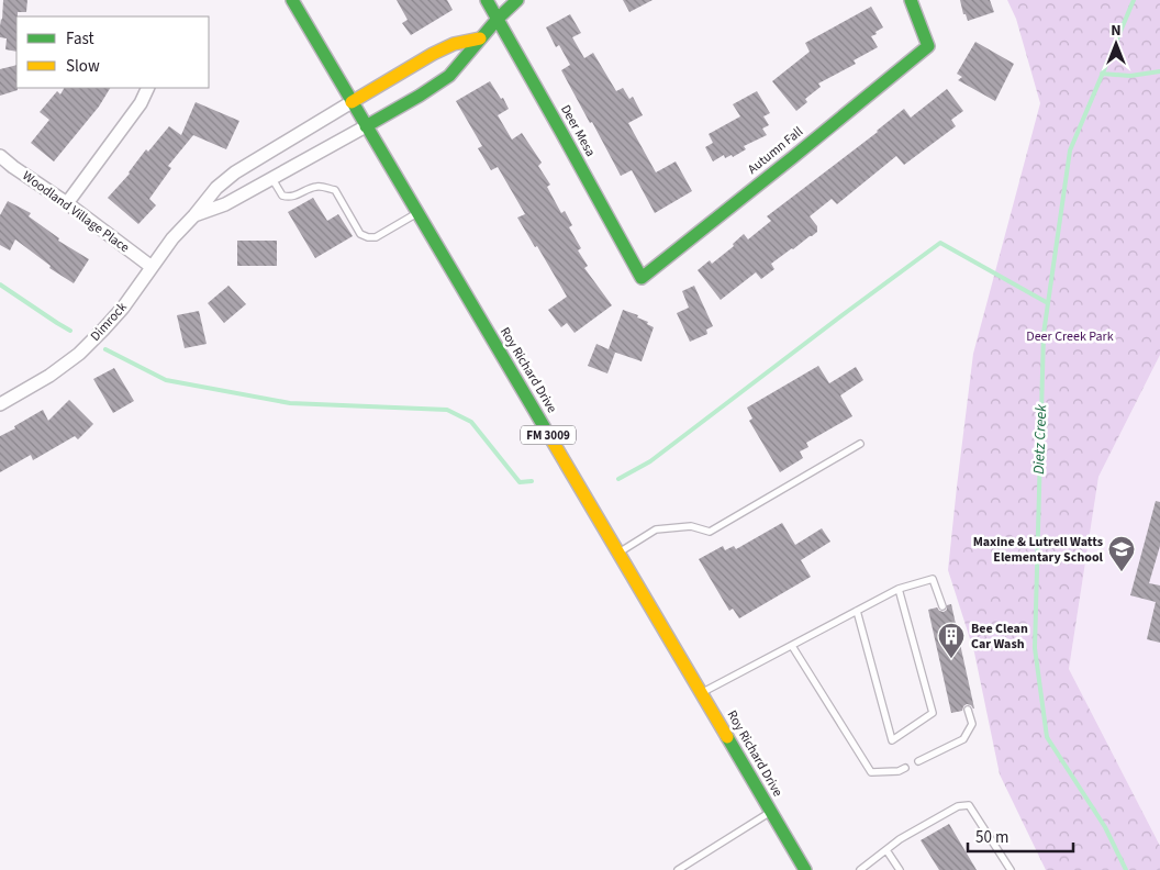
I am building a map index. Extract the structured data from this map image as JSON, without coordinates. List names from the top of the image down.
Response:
{
  "streets": {
    "street": [
      "Deer Mesa",
      "Autumn Fall",
      "Woodland Village Place",
      "Dimrock",
      "Roy Richard Drive",
      "FM 3009"
    ]
  },
  "crossings": [
    ["Deer Mesa", "Autumn Fall"],
    ["Woodland Village Place", "Dimrock"],
    ["Dimrock", "Roy Richard Drive"]
  ],
  "water": ["Dietz Creek"],
  "parks": ["Deer Creek Park"],
  "places": {
    "school or university": ["Maxine & Lutrell Watts Elementary School"],
    "building": ["Bee Clean Car Wash"]
  },
  "legend": ["Fast", "Slow"],
  "scale_bar": "50 m",
  "north": "top"
}
